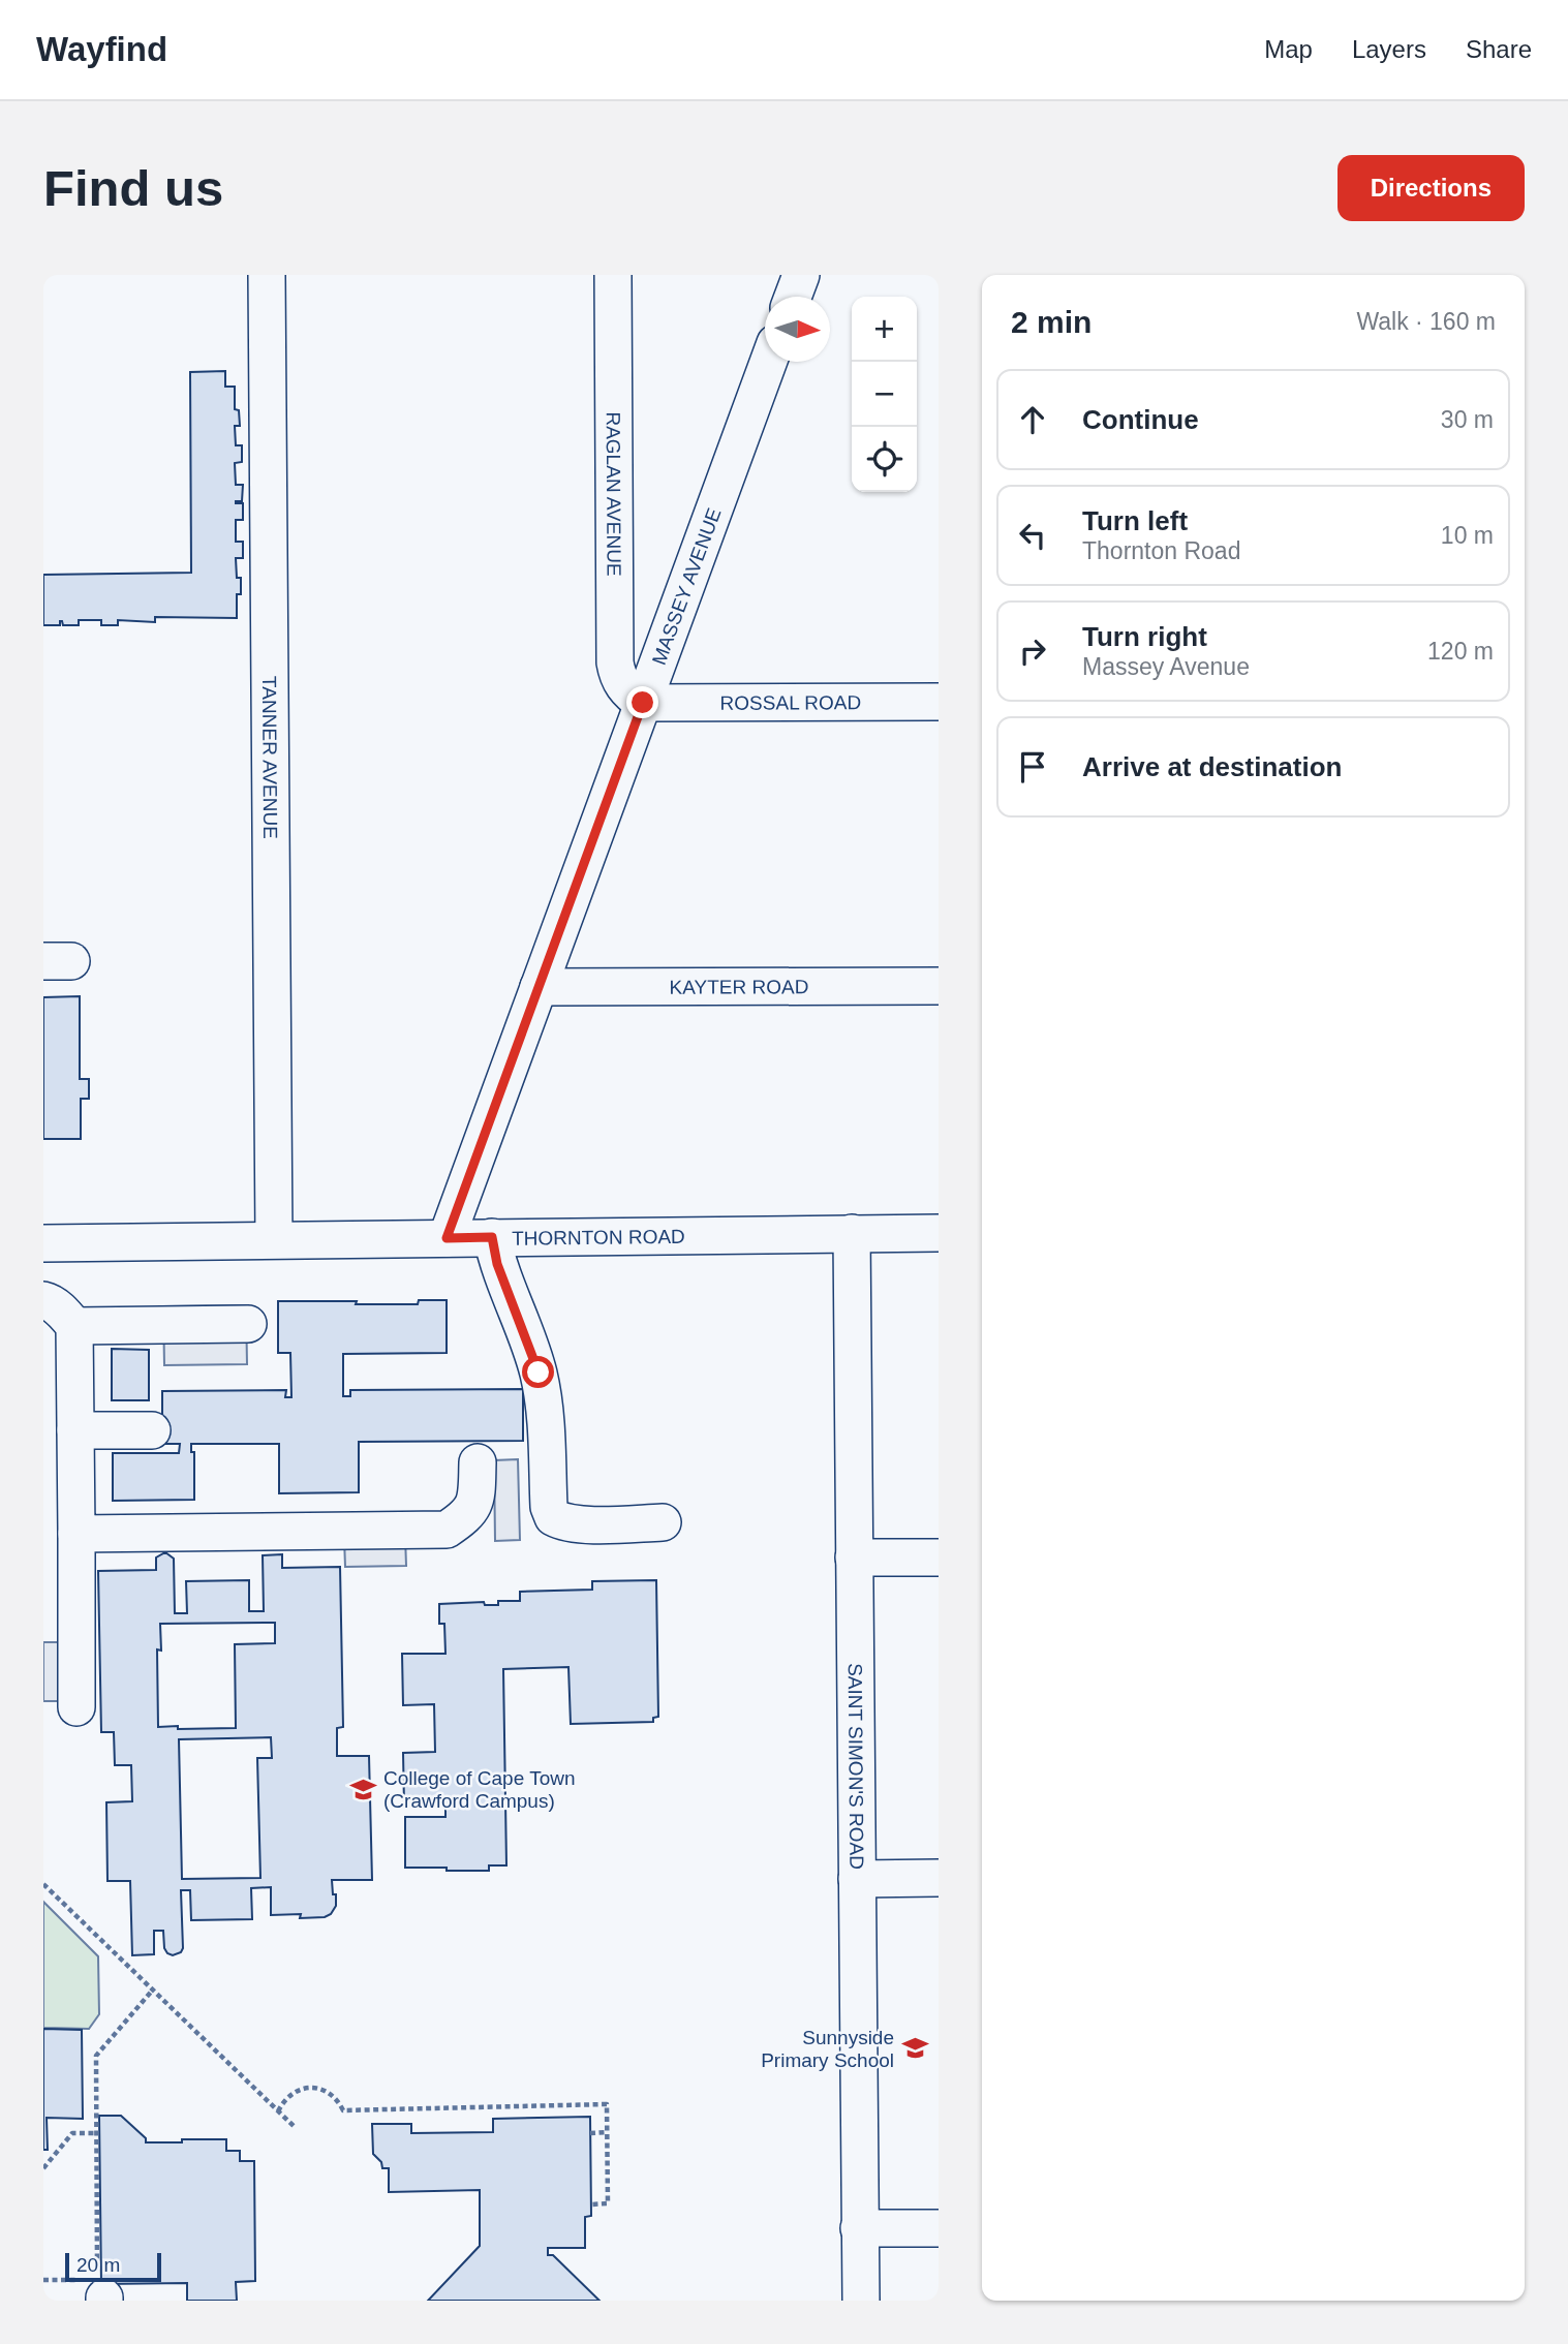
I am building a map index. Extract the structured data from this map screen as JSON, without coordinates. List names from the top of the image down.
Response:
{
  "streets": {
    "street": [
      "RAGLAN AVENUE",
      "MASSEY AVENUE",
      "ROSSAL ROAD",
      "TANNER AVENUE",
      "KAYTER ROAD",
      "THORNTON ROAD",
      "SAINT SIMON'S ROAD"
    ]
  },
  "crossings": [
    ["RAGLAN AVENUE", "MASSEY AVENUE"],
    ["RAGLAN AVENUE", "ROSSAL ROAD"],
    ["MASSEY AVENUE", "ROSSAL ROAD"],
    ["MASSEY AVENUE", "KAYTER ROAD"],
    ["MASSEY AVENUE", "THORNTON ROAD"],
    ["TANNER AVENUE", "THORNTON ROAD"],
    ["THORNTON ROAD", "SAINT SIMON'S ROAD"]
  ],
  "places": {
    "school or university": ["College of Cape Town (Crawford Campus)", "Sunnyside Primary School"]
  },
  "scale_bar": "20 m",
  "north": "right",
  "page": {
    "header": "Wayfind",
    "nav": ["Map", "Layers", "Share"],
    "buttons": "Directions",
    "title": "Find us",
    "heading": ["2 min", "Walk · 160 m"],
    "map_buttons": ["+", "−"],
    "list": [
      ["Continue", "30 m"],
      ["Turn left", "Thornton Road", "10 m"],
      ["Turn right", "Massey Avenue", "120 m"],
      "Arrive at destination"
    ],
    "scale": "20 m"
  }
}
